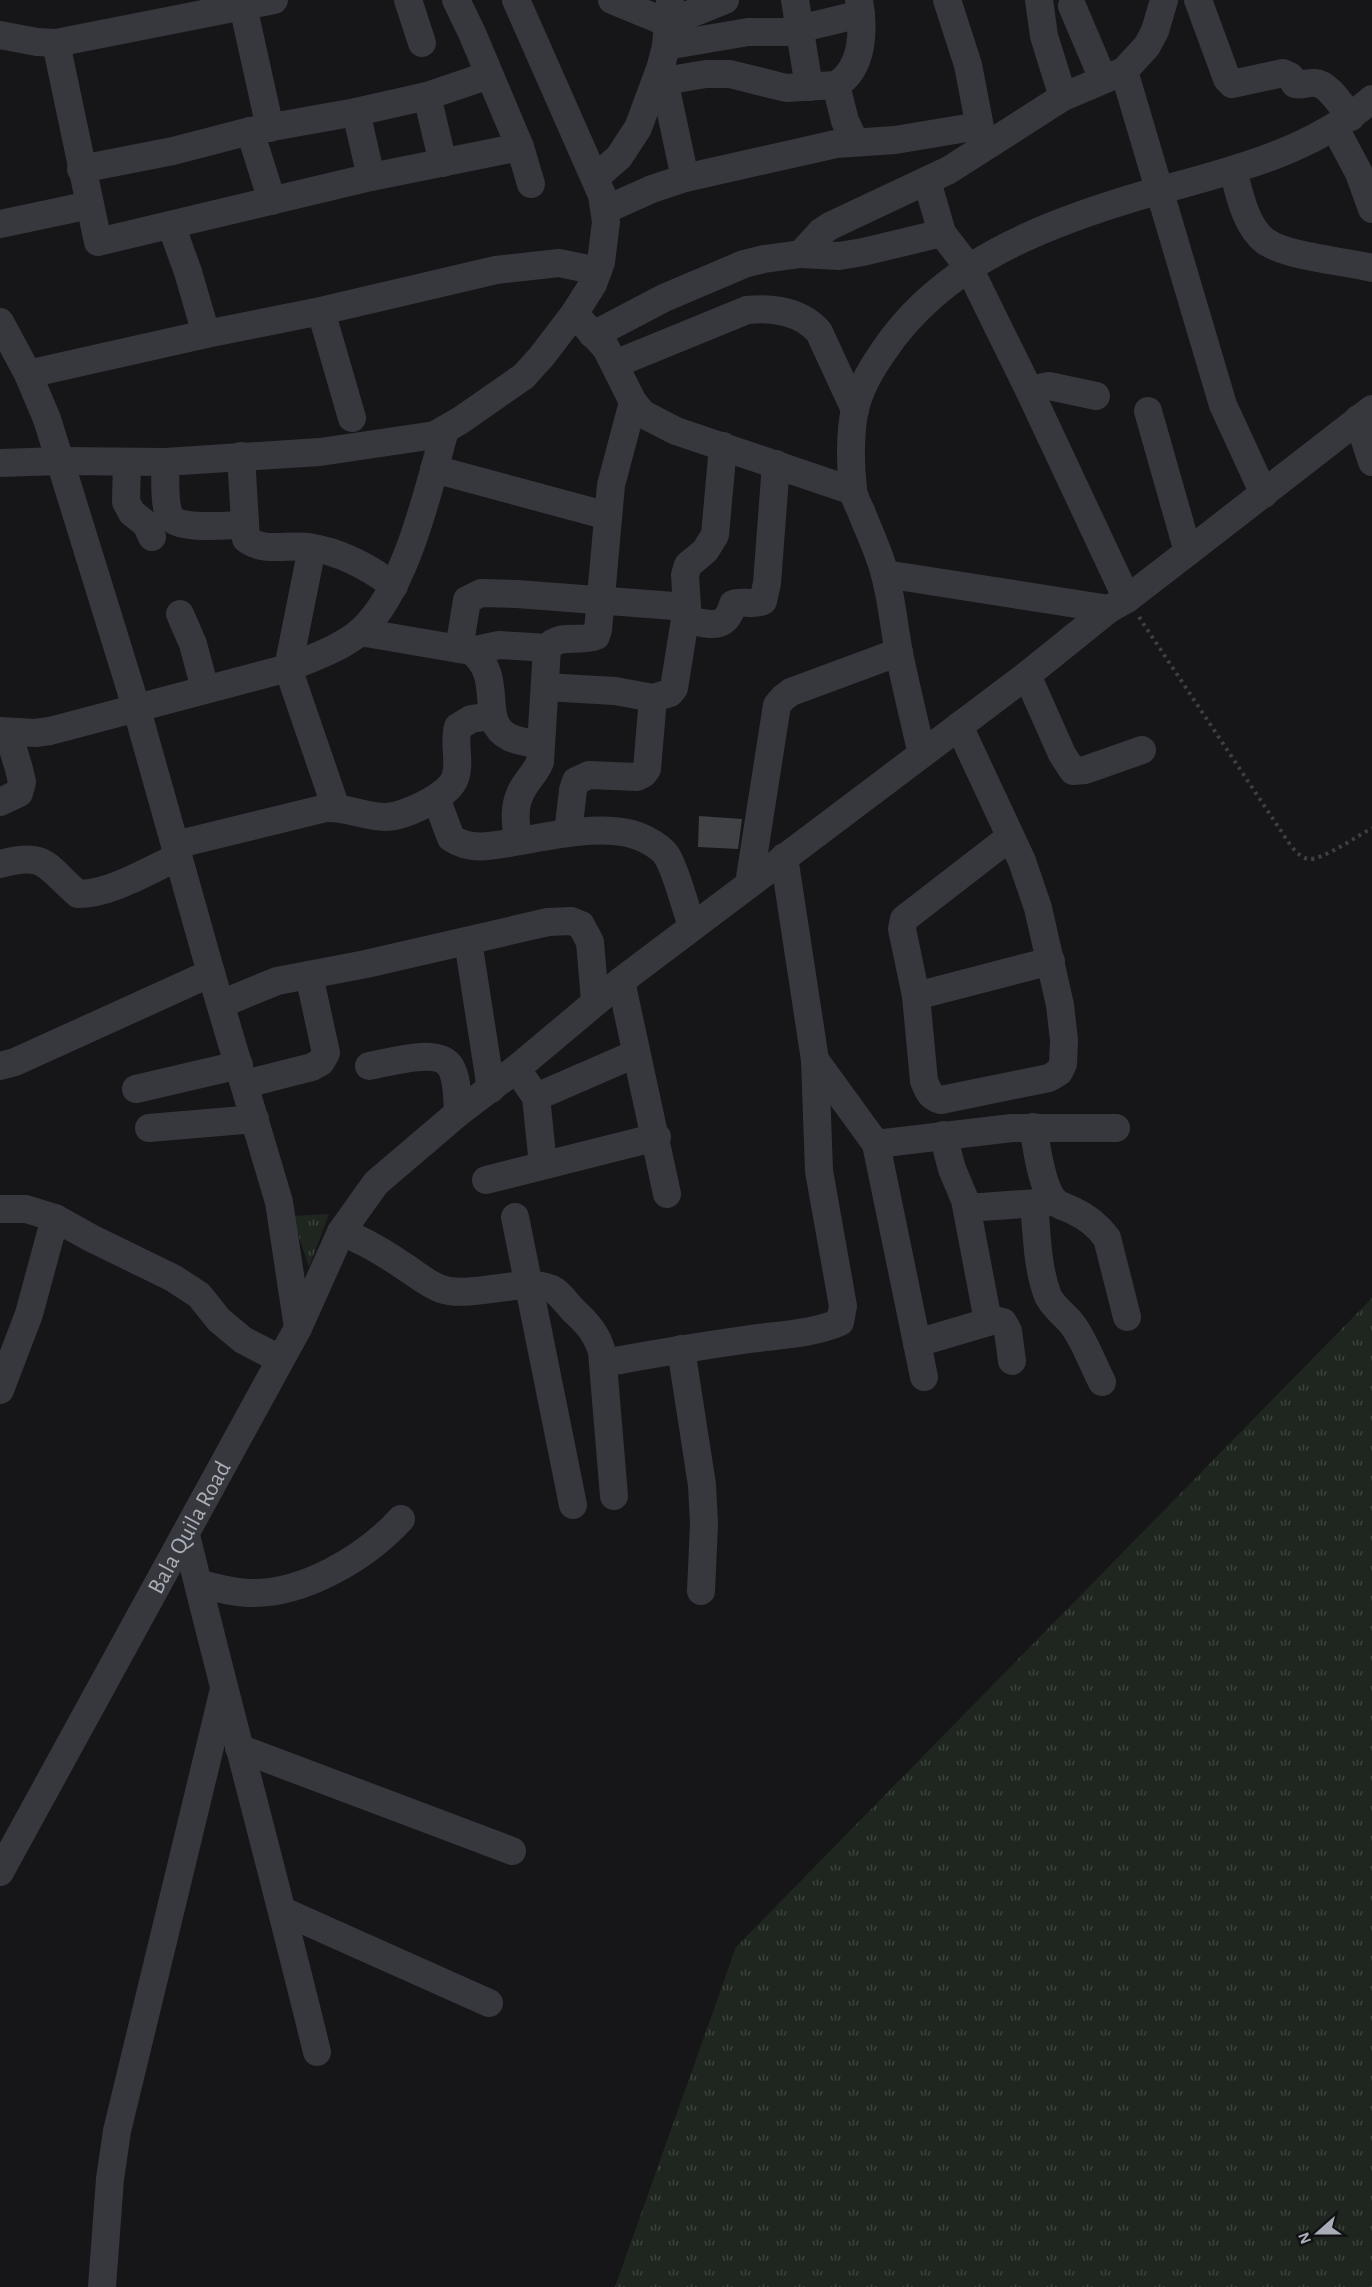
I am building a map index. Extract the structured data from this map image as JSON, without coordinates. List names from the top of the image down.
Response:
{
  "streets": {
    "street": ["Bala Quila Road"]
  },
  "north": "left"
}
